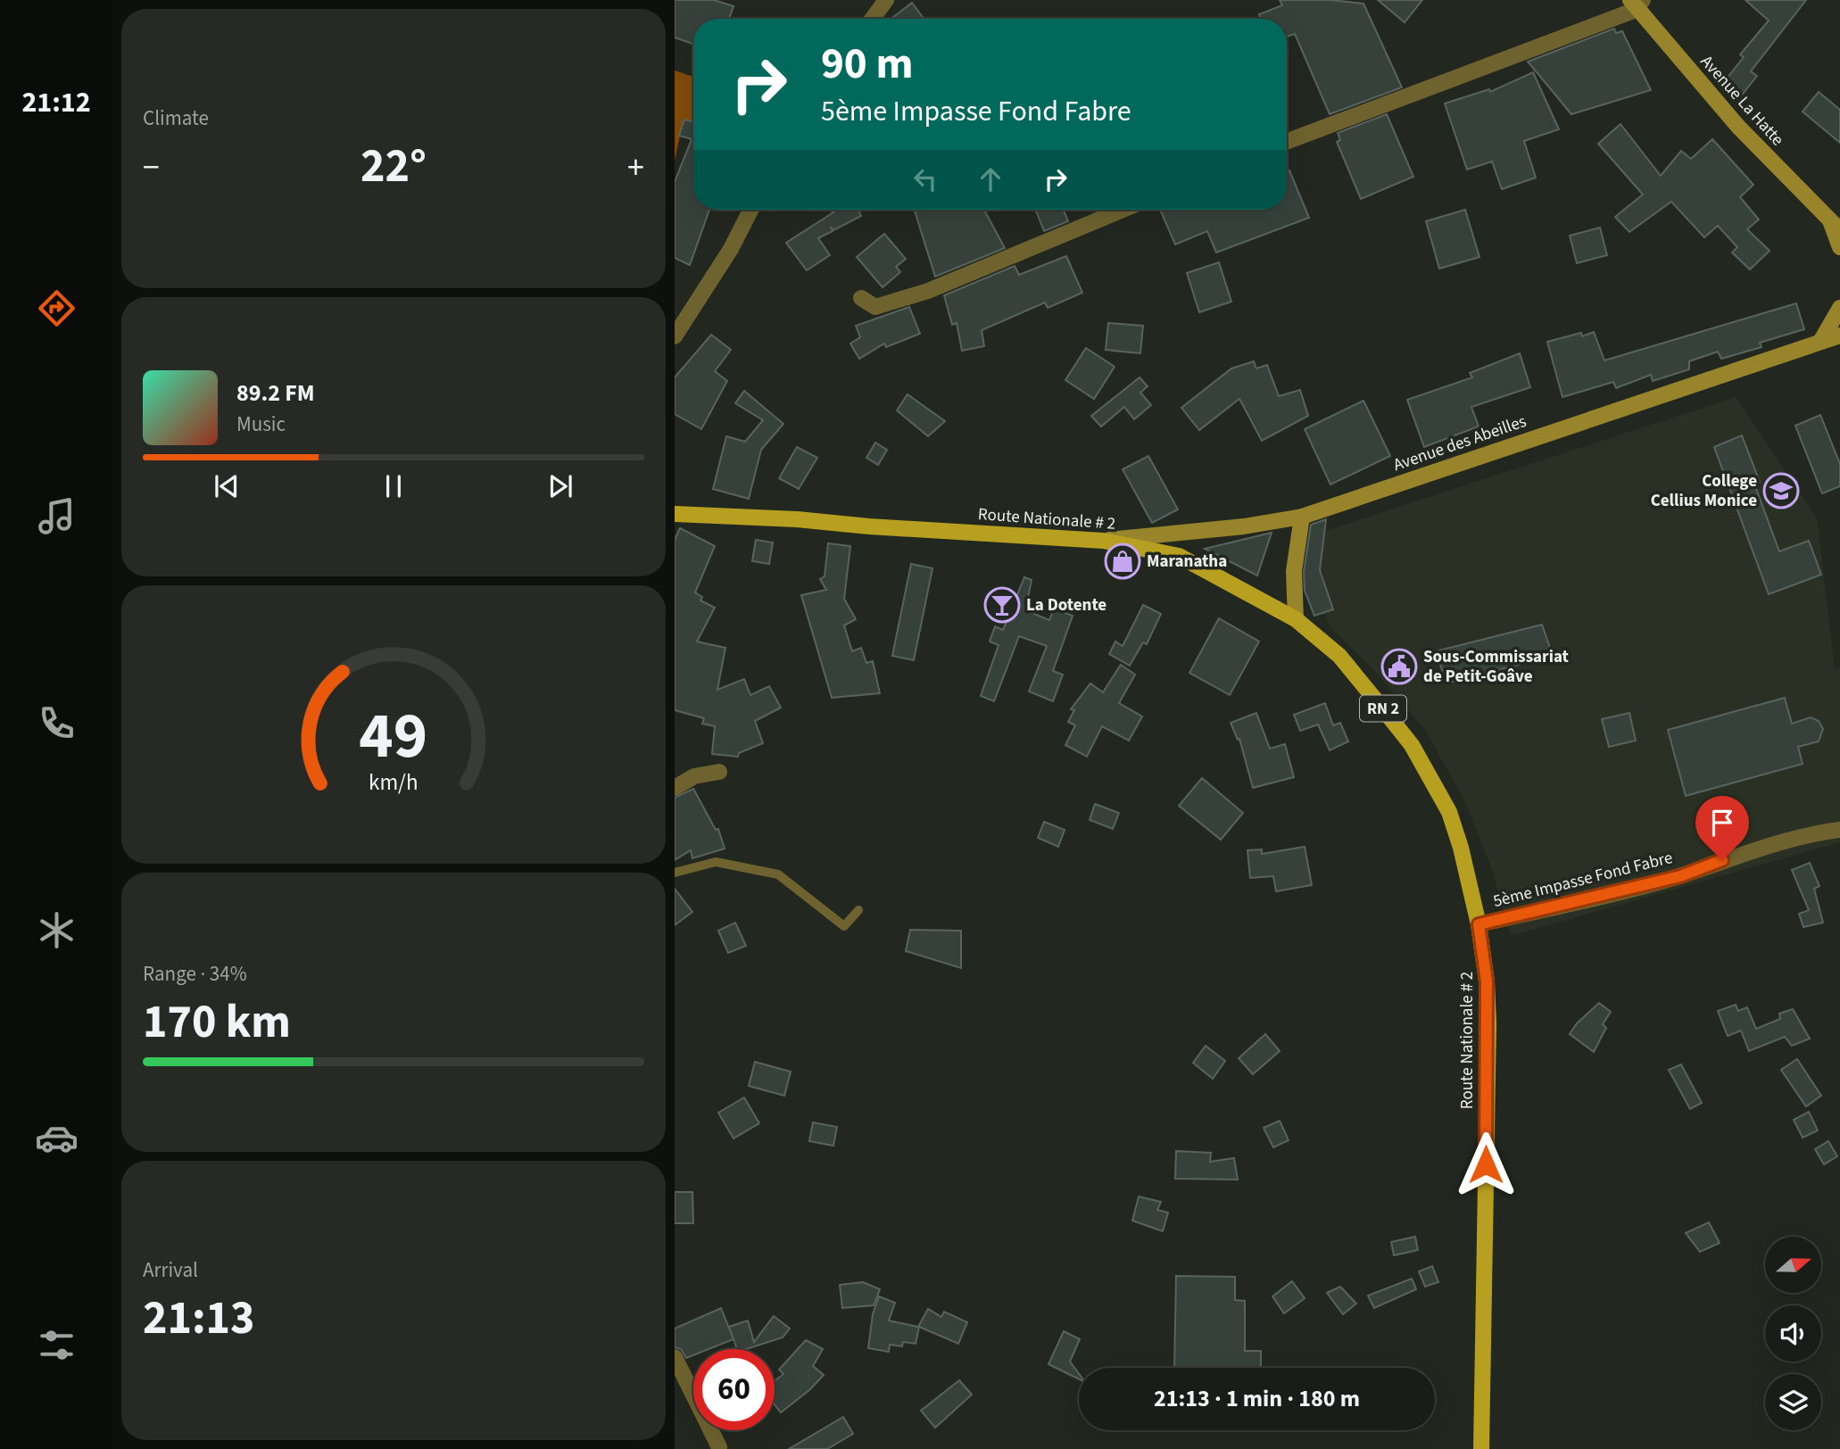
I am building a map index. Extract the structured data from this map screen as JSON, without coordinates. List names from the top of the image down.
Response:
{
  "streets": {
    "main road": ["Route Nationale # 2", "RN 2"],
    "street": ["Avenue La Hatte", "Avenue des Abeilles", "5ème Impasse Fond Fabre"]
  },
  "crossings": [
    ["Avenue des Abeilles", "Route Nationale # 2"],
    ["Route Nationale # 2", "5ème Impasse Fond Fabre"]
  ],
  "places": {
    "school or university": ["College Cellius Monice"],
    "shop": ["Maranatha"],
    "bar": ["La Dotente"],
    "public building": ["Sous-Commissariat de Petit-Goâve"]
  },
  "north": "right",
  "page": {
    "tabs": "21:12",
    "tile": [
      "Climate",
      ["Range · 34%", "170 km"],
      ["Arrival", "21:13"]
    ],
    "turn": ["90 m", "5ème Impasse Fond Fabre"],
    "heat": ["−", "22°", "+"],
    "song": ["89.2 FM", "Music"],
    "limit": "60",
    "trip": "21:13 · 1 min · 180 m",
    "gauge": ["49", "km/h"]
  }
}
